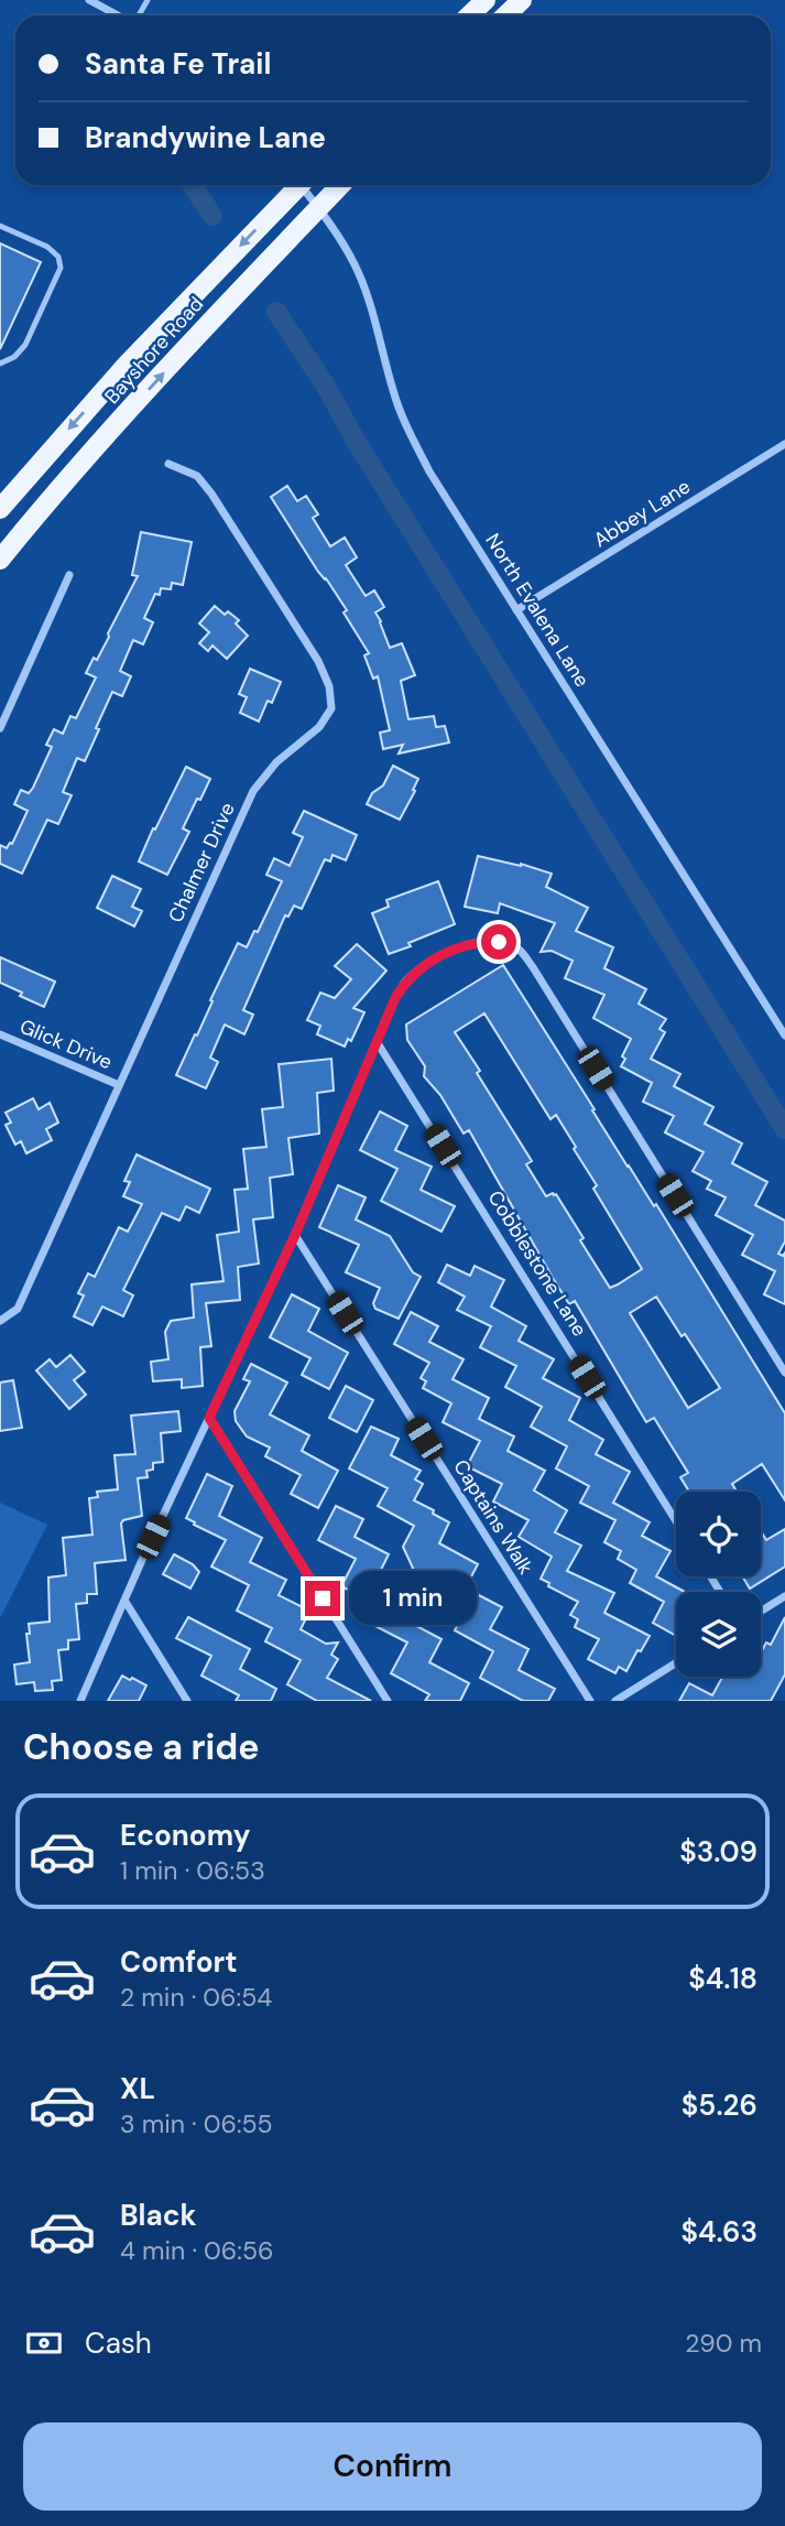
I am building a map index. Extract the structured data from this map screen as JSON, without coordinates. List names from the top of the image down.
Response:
{
  "streets": {
    "main road": ["Bayshore Road"],
    "street": [
      "Abbey Lane",
      "North Evalena Lane",
      "Chalmer Drive",
      "Glick Drive",
      "Cobblestone Lane",
      "Captains Walk"
    ]
  },
  "crossings": [
    ["Bayshore Road", "North Evalena Lane"],
    ["Abbey Lane", "North Evalena Lane"],
    ["Chalmer Drive", "Glick Drive"]
  ],
  "page": {
    "banner": ["Santa Fe Trail", "Brandywine Lane"],
    "bubble": "1 min",
    "heading": "Choose a ride",
    "list": [
      {
        "name": "Economy",
        "note": "1 min · 06:53",
        "value": "$3.09"
      },
      {
        "name": "Comfort",
        "note": "2 min · 06:54",
        "value": "$4.18"
      },
      {
        "name": "XL",
        "note": "3 min · 06:55",
        "value": "$5.26"
      },
      {
        "name": "Black",
        "note": "4 min · 06:56",
        "value": "$4.63"
      }
    ],
    "pay": ["Cash", "290 m"],
    "buttons": "Confirm"
  }
}
